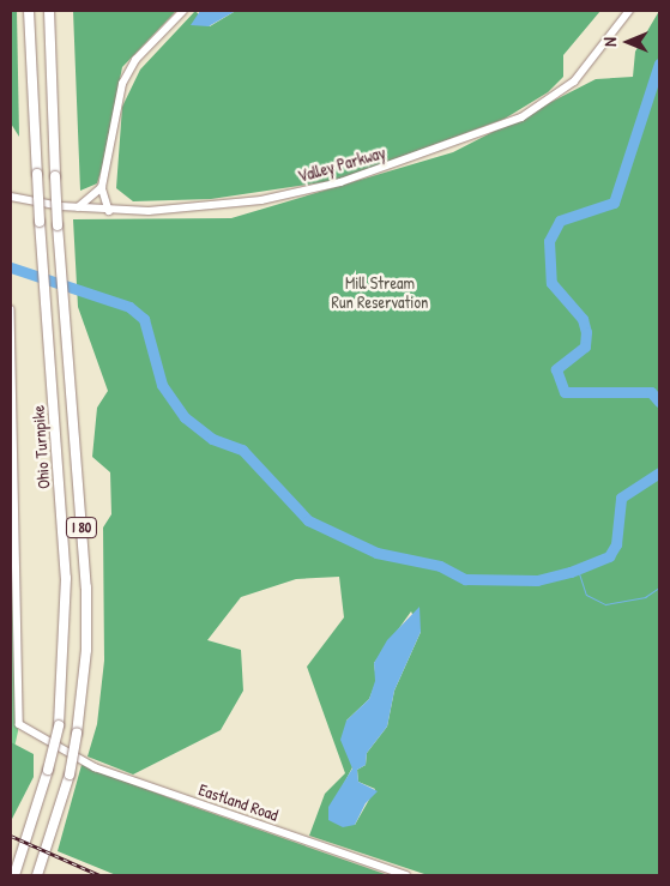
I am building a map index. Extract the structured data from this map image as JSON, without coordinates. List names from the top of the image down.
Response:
{
  "streets": {
    "highway": ["Ohio Turnpike", "I 80"],
    "street": ["Valley Parkway", "Eastland Road"]
  },
  "parks": ["Mill Stream Run Reservation"],
  "north": "left"
}
